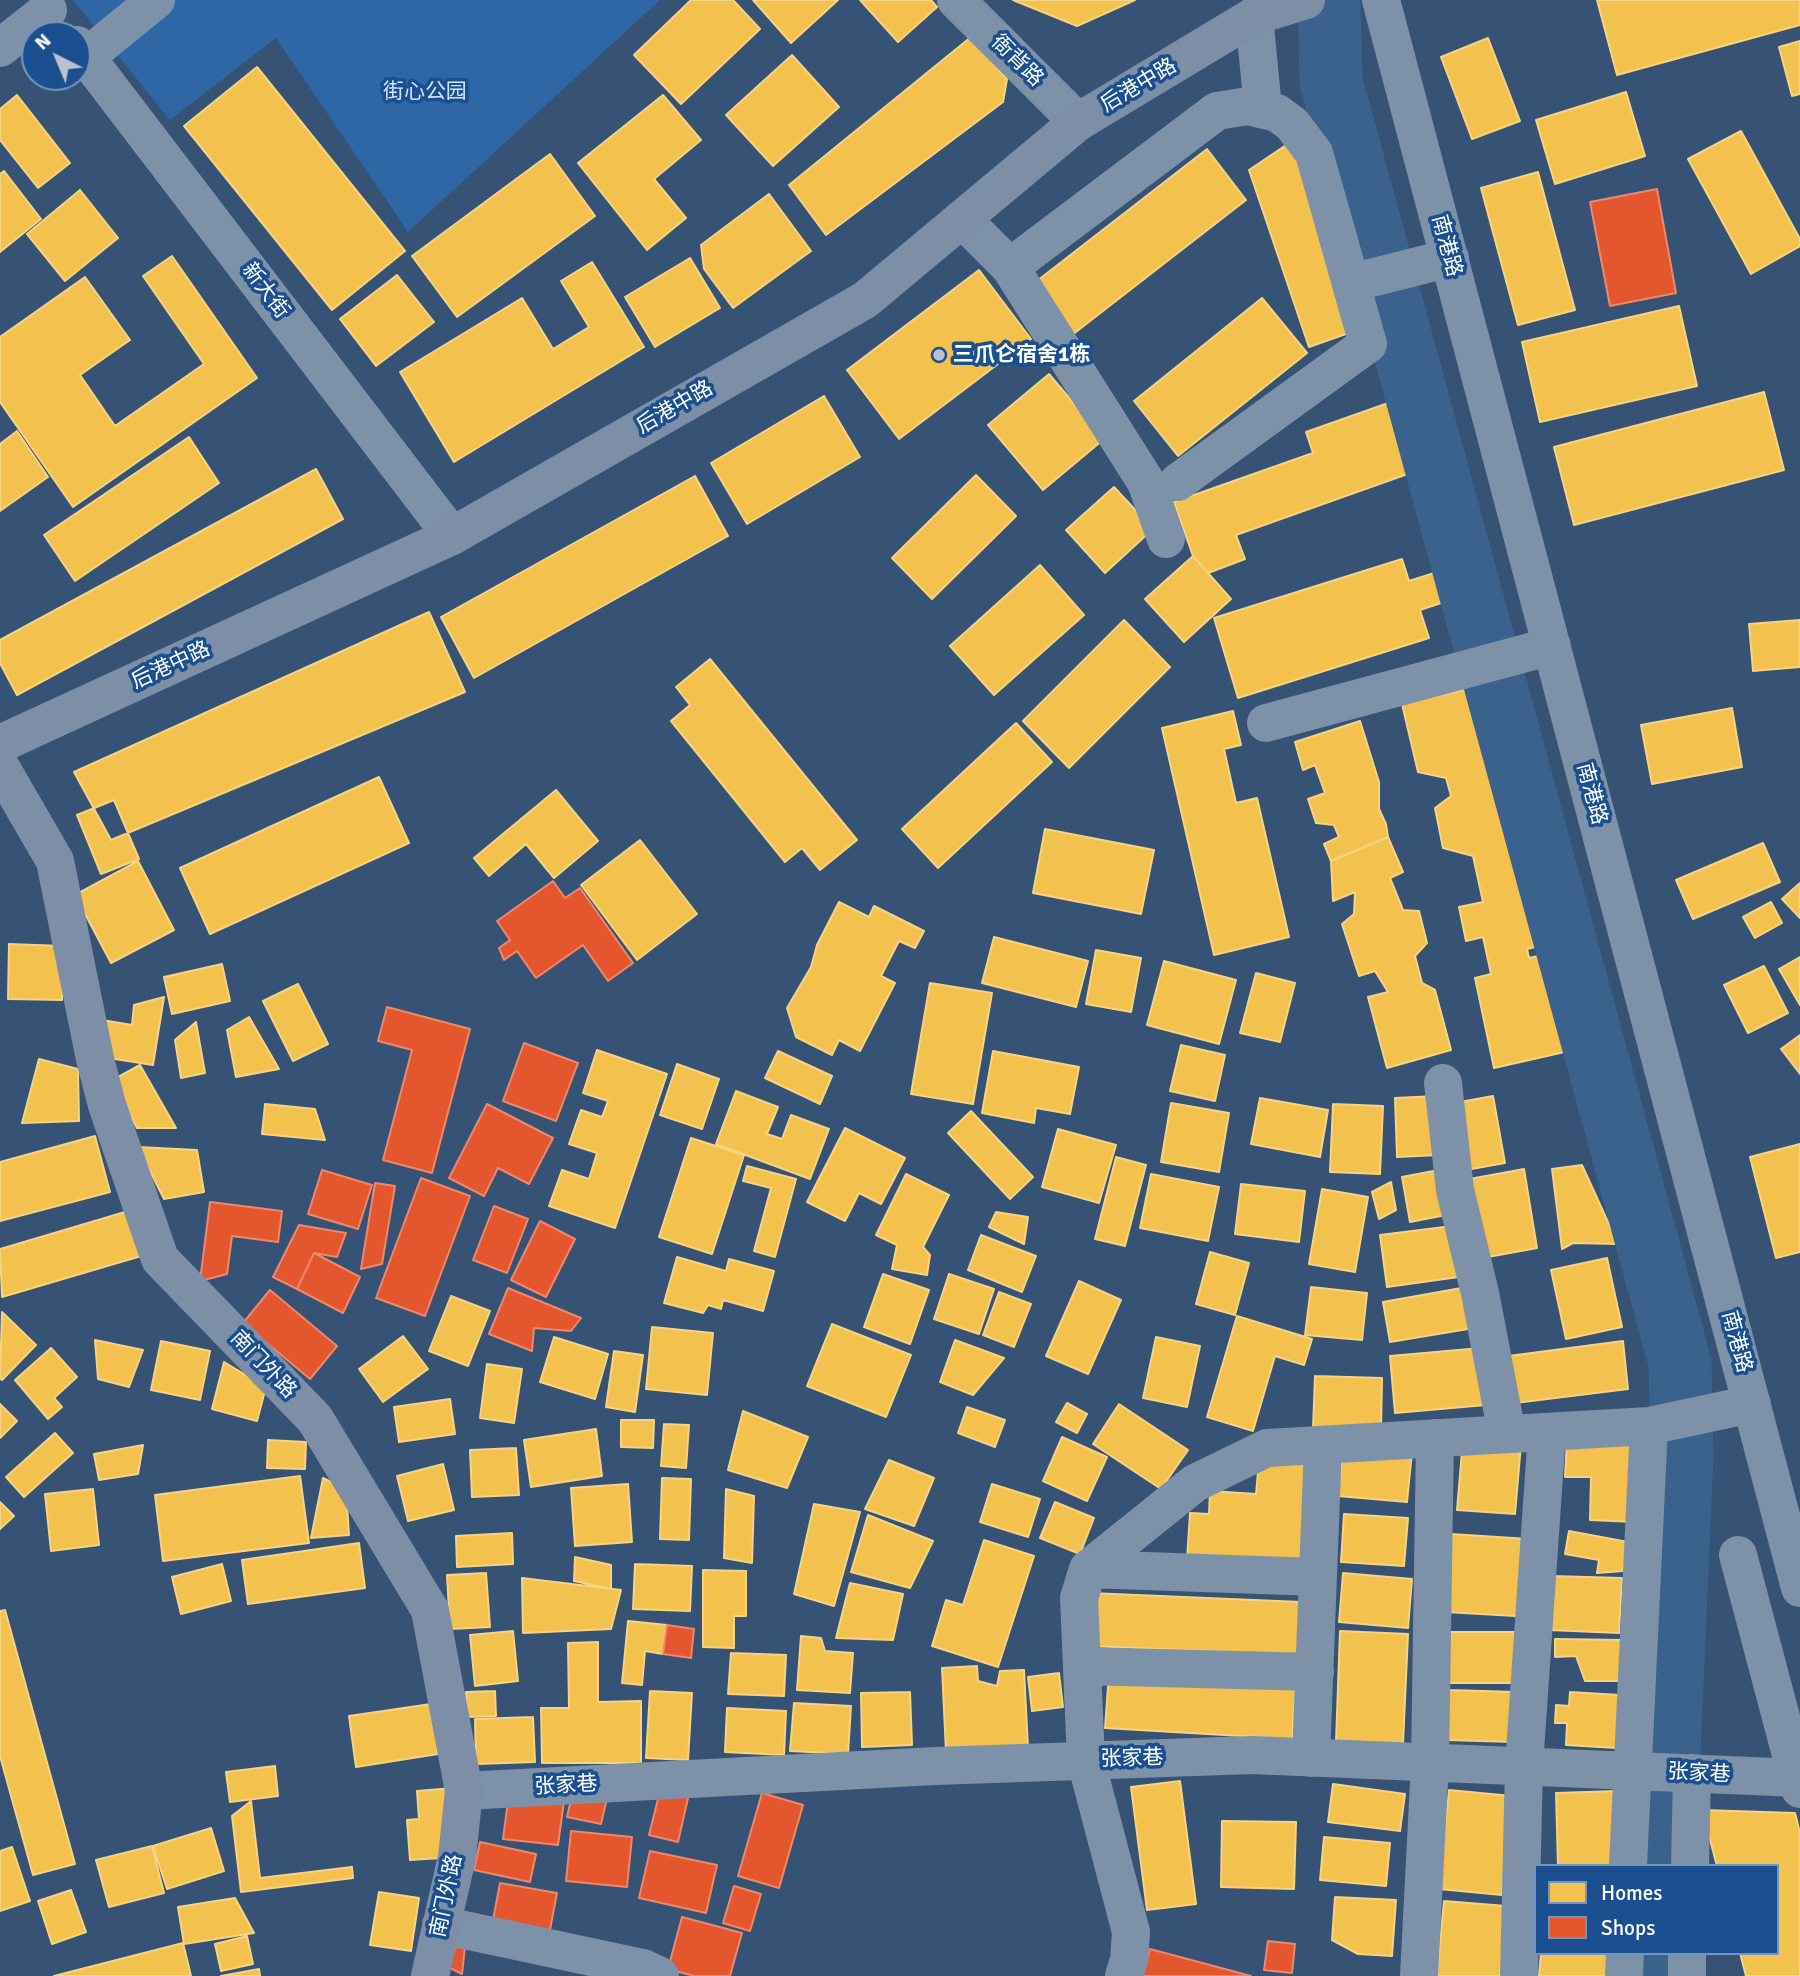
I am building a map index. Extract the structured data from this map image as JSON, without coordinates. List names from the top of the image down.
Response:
{
  "streets": {
    "main road": ["后港中路", "南门外路"],
    "street": [
      "衙背路",
      "南港路",
      "新大街",
      "张家巷"
    ]
  },
  "crossings": [
    ["衙背路", "后港中路"],
    ["后港中路", "新大街"],
    ["南门外路", "张家巷"]
  ],
  "parks": ["街心公园"],
  "places": ["三爪仑宿舍1栋"],
  "legend": ["Homes", "Shops"],
  "north": "top left"
}
